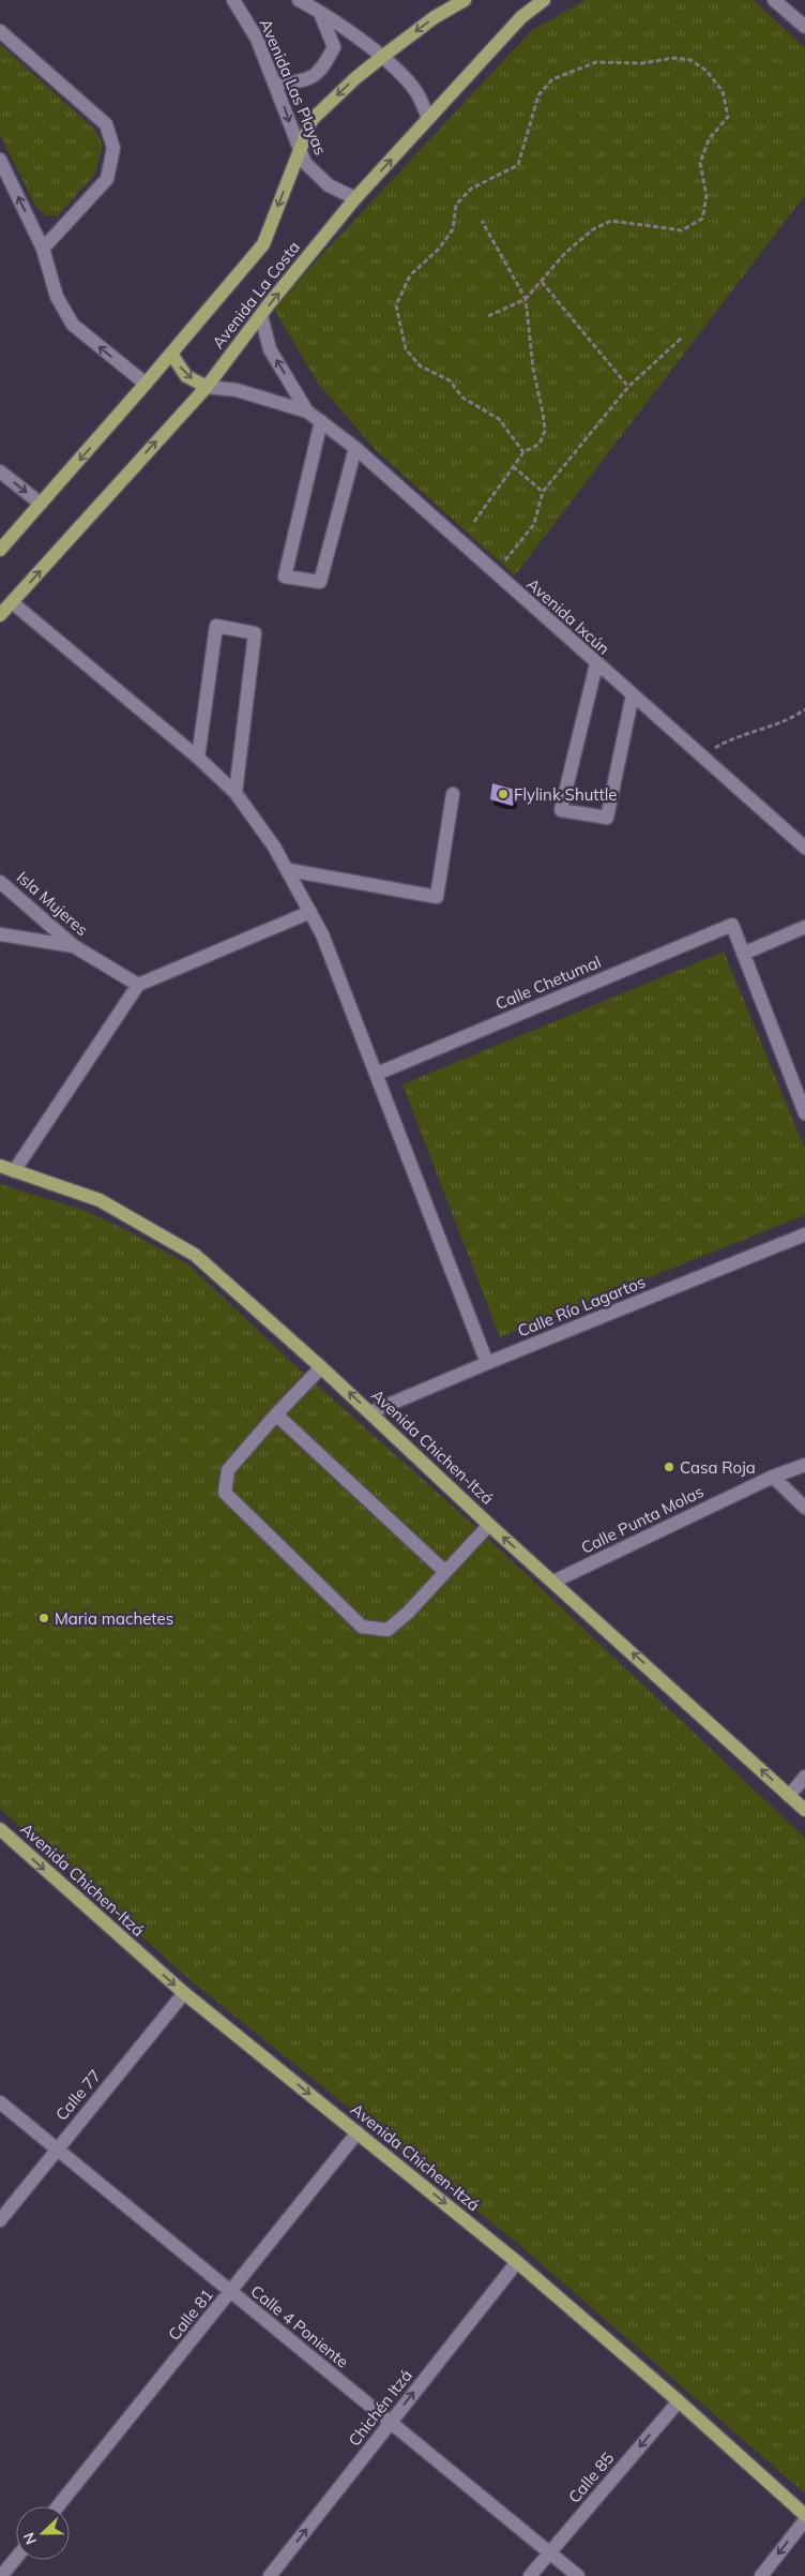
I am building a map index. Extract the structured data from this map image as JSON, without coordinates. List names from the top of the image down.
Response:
{
  "streets": {
    "main road": ["Avenida La Costa", "Avenida Chichen-Itzá"],
    "street": [
      "Avenida Las Playas",
      "Avenida Ixcún",
      "Isla Mujeres",
      "Calle Chetumal",
      "Calle Río Lagartos",
      "Calle Punta Molas",
      "Calle 77",
      "Calle 81",
      "Calle 4 Poniente",
      "Chichén Itzá",
      "Calle 85"
    ]
  },
  "crossings": [
    ["Avenida Las Playas", "Avenida La Costa"],
    ["Avenida La Costa", "Avenida Ixcún"],
    ["Calle Río Lagartos", "Avenida Chichen-Itzá"],
    ["Avenida Chichen-Itzá", "Calle Punta Molas"],
    ["Avenida Chichen-Itzá", "Calle 77"],
    ["Avenida Chichen-Itzá", "Calle 81"],
    ["Avenida Chichen-Itzá", "Chichén Itzá"],
    ["Avenida Chichen-Itzá", "Calle 85"],
    ["Calle 77", "Calle 4 Poniente"],
    ["Calle 81", "Calle 4 Poniente"],
    ["Calle 4 Poniente", "Chichén Itzá"],
    ["Calle 4 Poniente", "Calle 85"]
  ],
  "one_way": ["Chichén Itzá", "Calle 85"],
  "places": ["Flylink Shuttle", "Casa Roja", "Maria machetes"],
  "north": "left"
}
